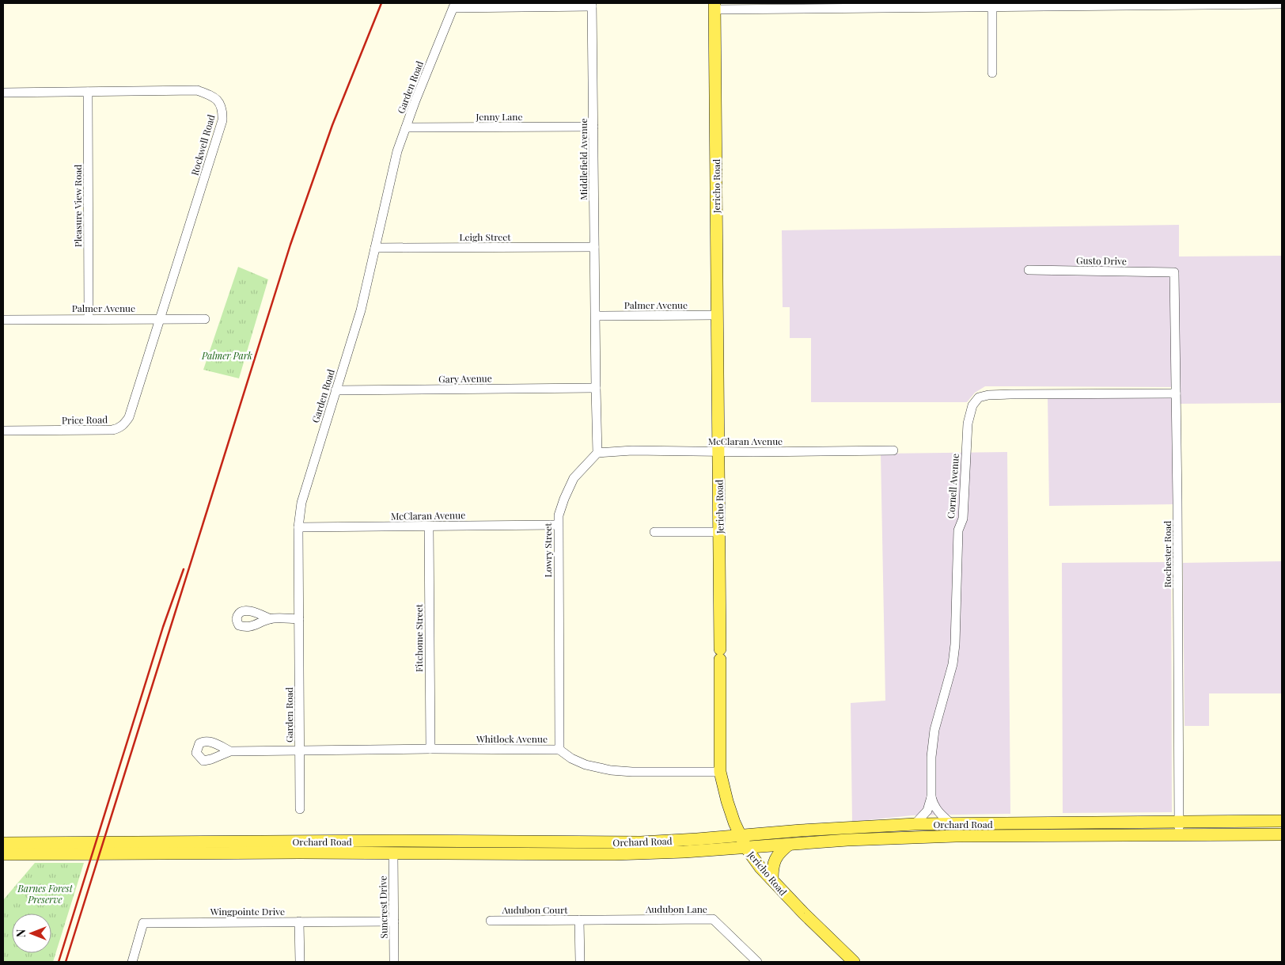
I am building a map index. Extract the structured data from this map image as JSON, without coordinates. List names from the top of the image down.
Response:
{
  "streets": {
    "main road": ["Jericho Road", "Orchard Road"],
    "street": [
      "Garden Road",
      "Jenny Lane",
      "Rockwell Road",
      "Middlefield Avenue",
      "Pleasure View Road",
      "Leigh Street",
      "Gusto Drive",
      "Palmer Avenue",
      "Gary Avenue",
      "Price Road",
      "McClaran Avenue",
      "Cornell Avenue",
      "Lowry Street",
      "Rochester Road",
      "Fitchome Street",
      "Whitlock Avenue",
      "Suncrest Drive",
      "Audubon Lane",
      "Audubon Court",
      "Wingpointe Drive"
    ]
  },
  "crossings": [
    ["Garden Road", "Jenny Lane"],
    ["Garden Road", "Leigh Street"],
    ["Garden Road", "Gary Avenue"],
    ["Garden Road", "McClaran Avenue"],
    ["Garden Road", "Whitlock Avenue"],
    ["Jenny Lane", "Middlefield Avenue"],
    ["Rockwell Road", "Pleasure View Road"],
    ["Rockwell Road", "Palmer Avenue"],
    ["Rockwell Road", "Price Road"],
    ["Middlefield Avenue", "Leigh Street"],
    ["Middlefield Avenue", "Palmer Avenue"],
    ["Jericho Road", "Palmer Avenue"],
    ["Jericho Road", "McClaran Avenue"],
    ["Jericho Road", "Whitlock Avenue"],
    ["Jericho Road", "Orchard Road"],
    ["Pleasure View Road", "Palmer Avenue"],
    ["Gusto Drive", "Rochester Road"],
    ["Palmer Avenue", "Price Road"],
    ["McClaran Avenue", "Lowry Street"],
    ["McClaran Avenue", "Fitchome Street"],
    ["Cornell Avenue", "Rochester Road"],
    ["Cornell Avenue", "Orchard Road"],
    ["Lowry Street", "Whitlock Avenue"],
    ["Rochester Road", "Orchard Road"],
    ["Fitchome Street", "Whitlock Avenue"],
    ["Orchard Road", "Suncrest Drive"],
    ["Suncrest Drive", "Wingpointe Drive"],
    ["Audubon Lane", "Audubon Court"]
  ],
  "parks": ["Palmer Park", "Barnes Forest Preserve"],
  "north": "left"
}
